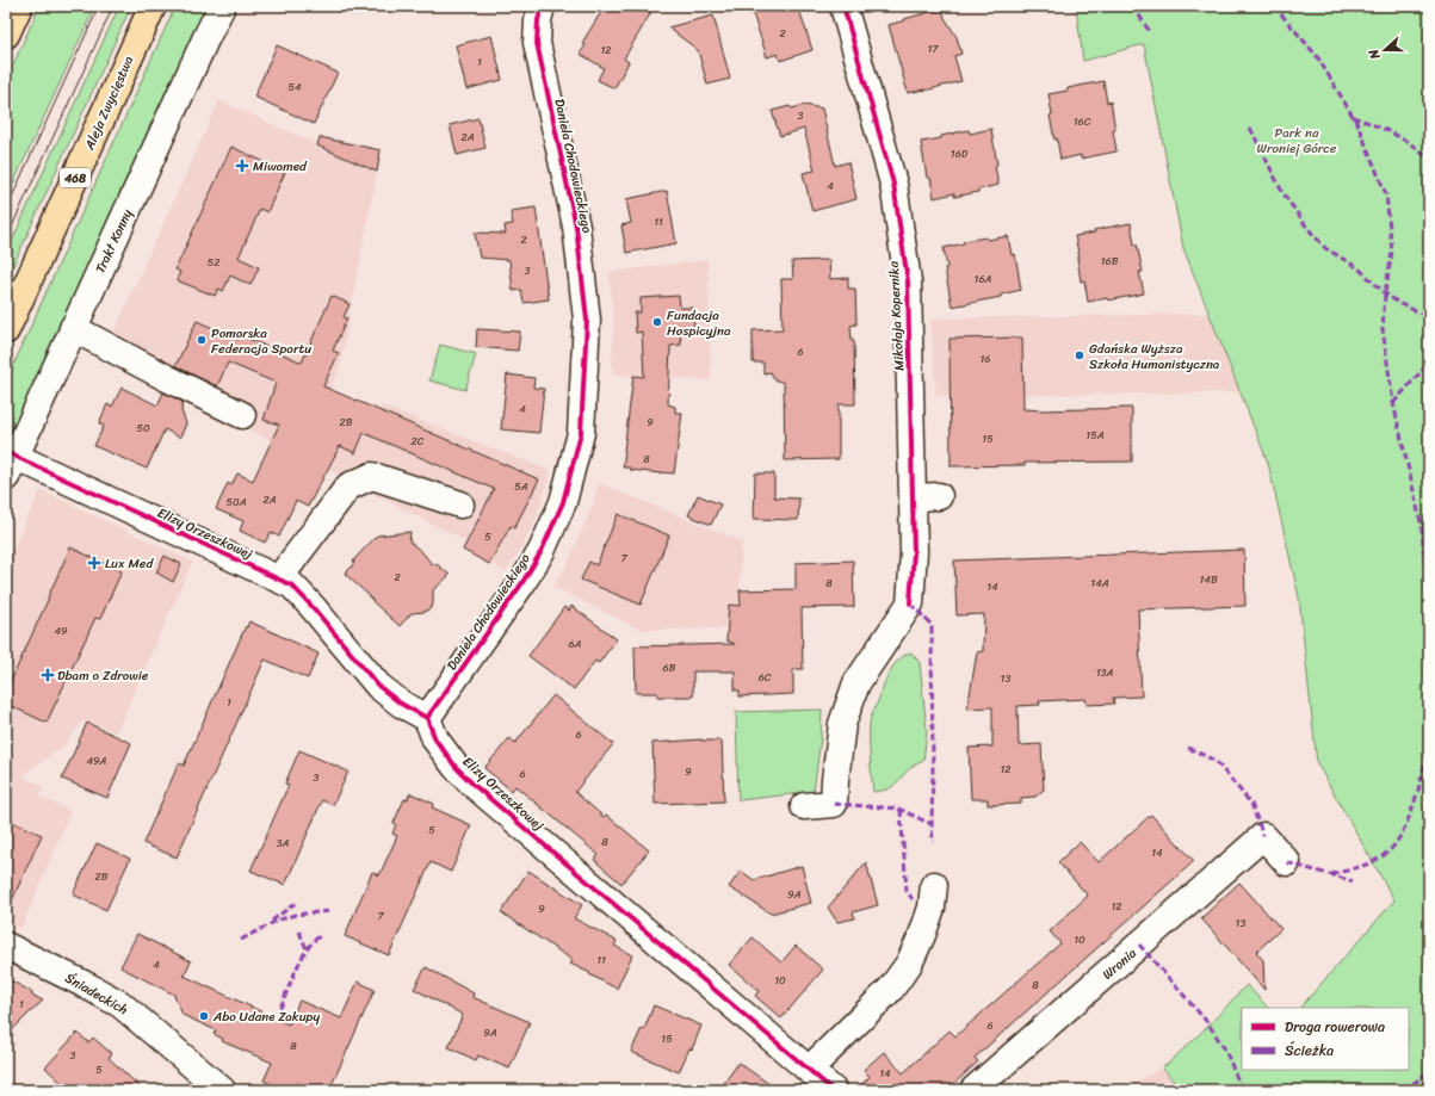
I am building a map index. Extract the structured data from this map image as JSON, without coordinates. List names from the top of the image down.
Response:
{
  "streets": {
    "main road": ["Aleja Zwycięstwa", "468"],
    "street": [
      "Daniela Chodowieckiego",
      "Trakt Konny",
      "Mikołaja Kopernika",
      "Elizy Orzeszkowej",
      "Wronia",
      "Śniadeckich"
    ]
  },
  "crossings": [
    ["Daniela Chodowieckiego", "Elizy Orzeszkowej"],
    ["Trakt Konny", "Elizy Orzeszkowej"]
  ],
  "parks": ["Park na Wroniej Górce"],
  "places": {
    "health": ["Miwomed", "Lux Med", "Dbam o Zdrowie"],
    "other": [
      "Fundacja Hospicyjna",
      "Pomorska Federacja Sportu",
      "Gdańska Wyższa Szkoła Humanistyczna",
      "Abo Udane Zakupy"
    ]
  },
  "house_numbers": [
    "2",
    "17",
    "12",
    "1",
    "54",
    "3",
    "16C",
    "2A",
    "16D",
    "4",
    "11",
    "2",
    "16B",
    "52",
    "3",
    "16A",
    "6",
    "16",
    "4",
    "2B",
    "9",
    "50",
    "15A",
    "15",
    "2C",
    "8",
    "5A",
    "2A",
    "50A",
    "5",
    "7",
    "2",
    "14B",
    "8",
    "14A",
    "14",
    "49",
    "6A",
    "6B",
    "13A",
    "6C",
    "13",
    "1",
    "6",
    "49A",
    "12",
    "9",
    "6",
    "3",
    "5",
    "8",
    "3A",
    "14",
    "2B",
    "9A",
    "12",
    "9",
    "7",
    "13",
    "10",
    "11",
    "4",
    "10",
    "8",
    "1",
    "6",
    "9A",
    "15",
    "8",
    "3",
    "5",
    "14"
  ],
  "legend": ["Droga rowerowa", "Ścieżka"],
  "north": "left"
}
